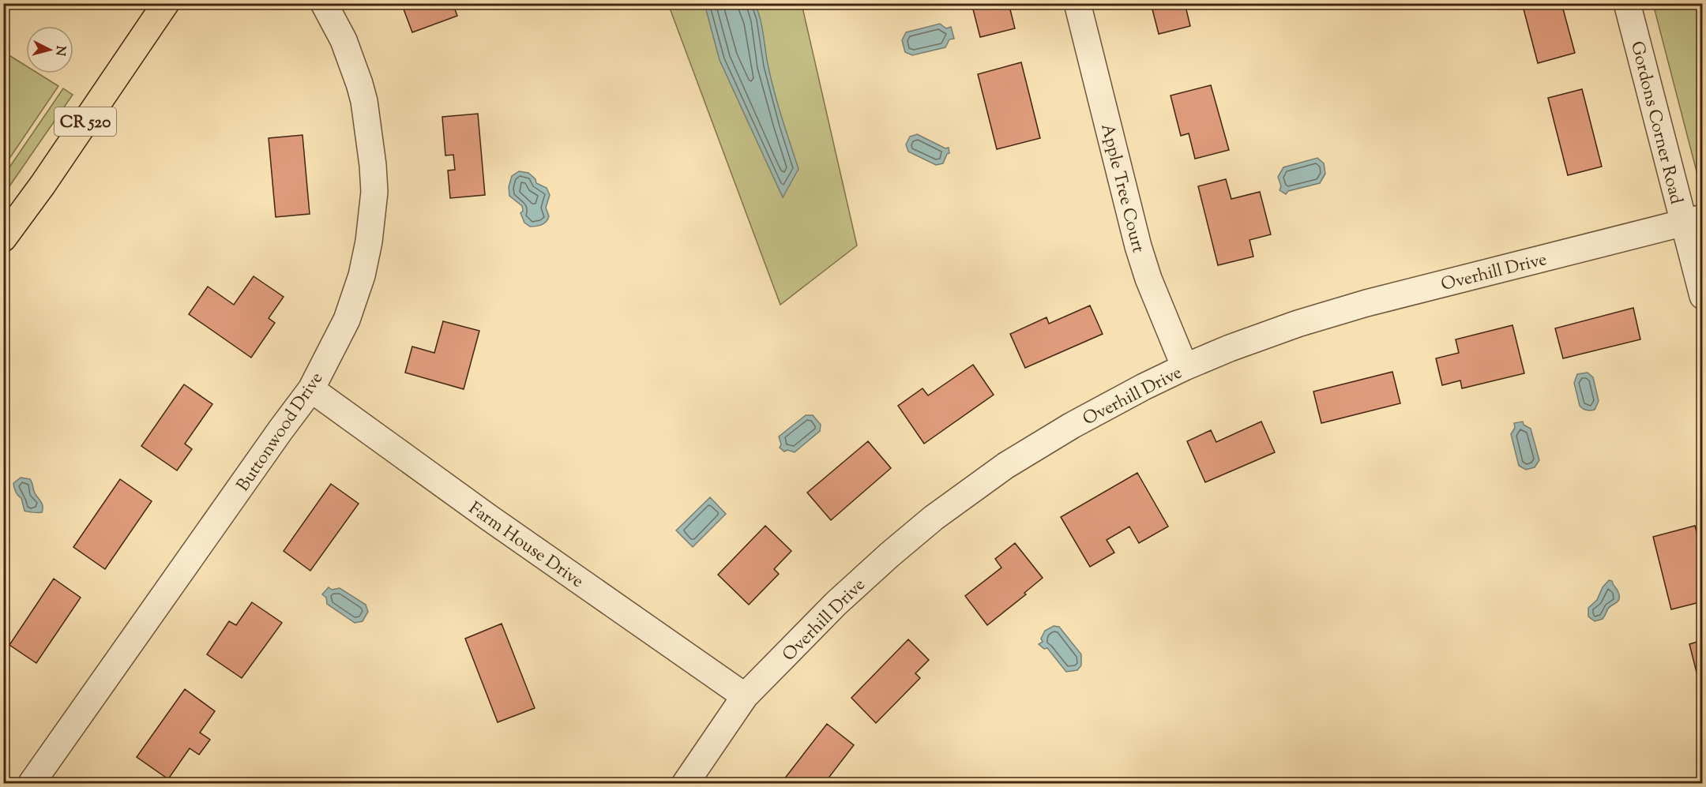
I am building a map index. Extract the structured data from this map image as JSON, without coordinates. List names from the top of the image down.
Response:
{
  "streets": {
    "main road": ["CR 520"],
    "street": [
      "Gordons Corner Road",
      "Apple Tree Court",
      "Overhill Drive",
      "Buttonwood Drive",
      "Farm House Drive"
    ]
  },
  "crossings": [
    ["Gordons Corner Road", "Overhill Drive"],
    ["Apple Tree Court", "Overhill Drive"],
    ["Overhill Drive", "Farm House Drive"],
    ["Buttonwood Drive", "Farm House Drive"]
  ],
  "north": "right"
}
